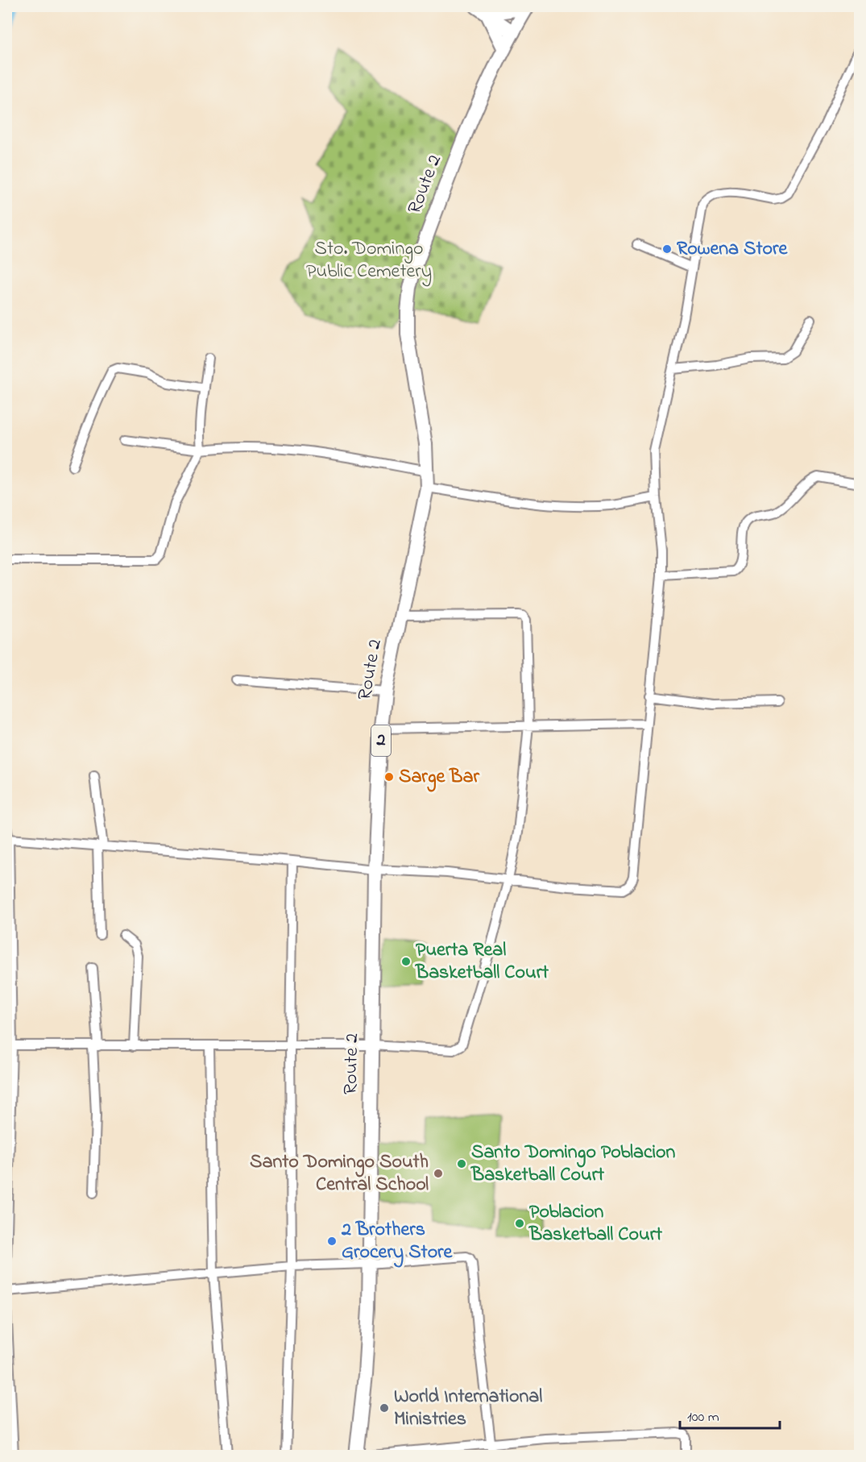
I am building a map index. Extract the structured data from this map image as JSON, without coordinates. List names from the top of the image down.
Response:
{
  "streets": {
    "main road": ["Route 2", "2"]
  },
  "parks": ["Sto. Domingo Public Cemetery"],
  "places": [
    "Rowena Store",
    "Sarge Bar",
    "Puerta Real Basketball Court",
    "Santo Domingo Poblacion Basketball Court",
    "Santo Domingo South Central School",
    "Poblacion Basketball Court",
    "2 Brothers Grocery Store",
    "World International Ministries"
  ],
  "scale_bar": "100 m"
}
